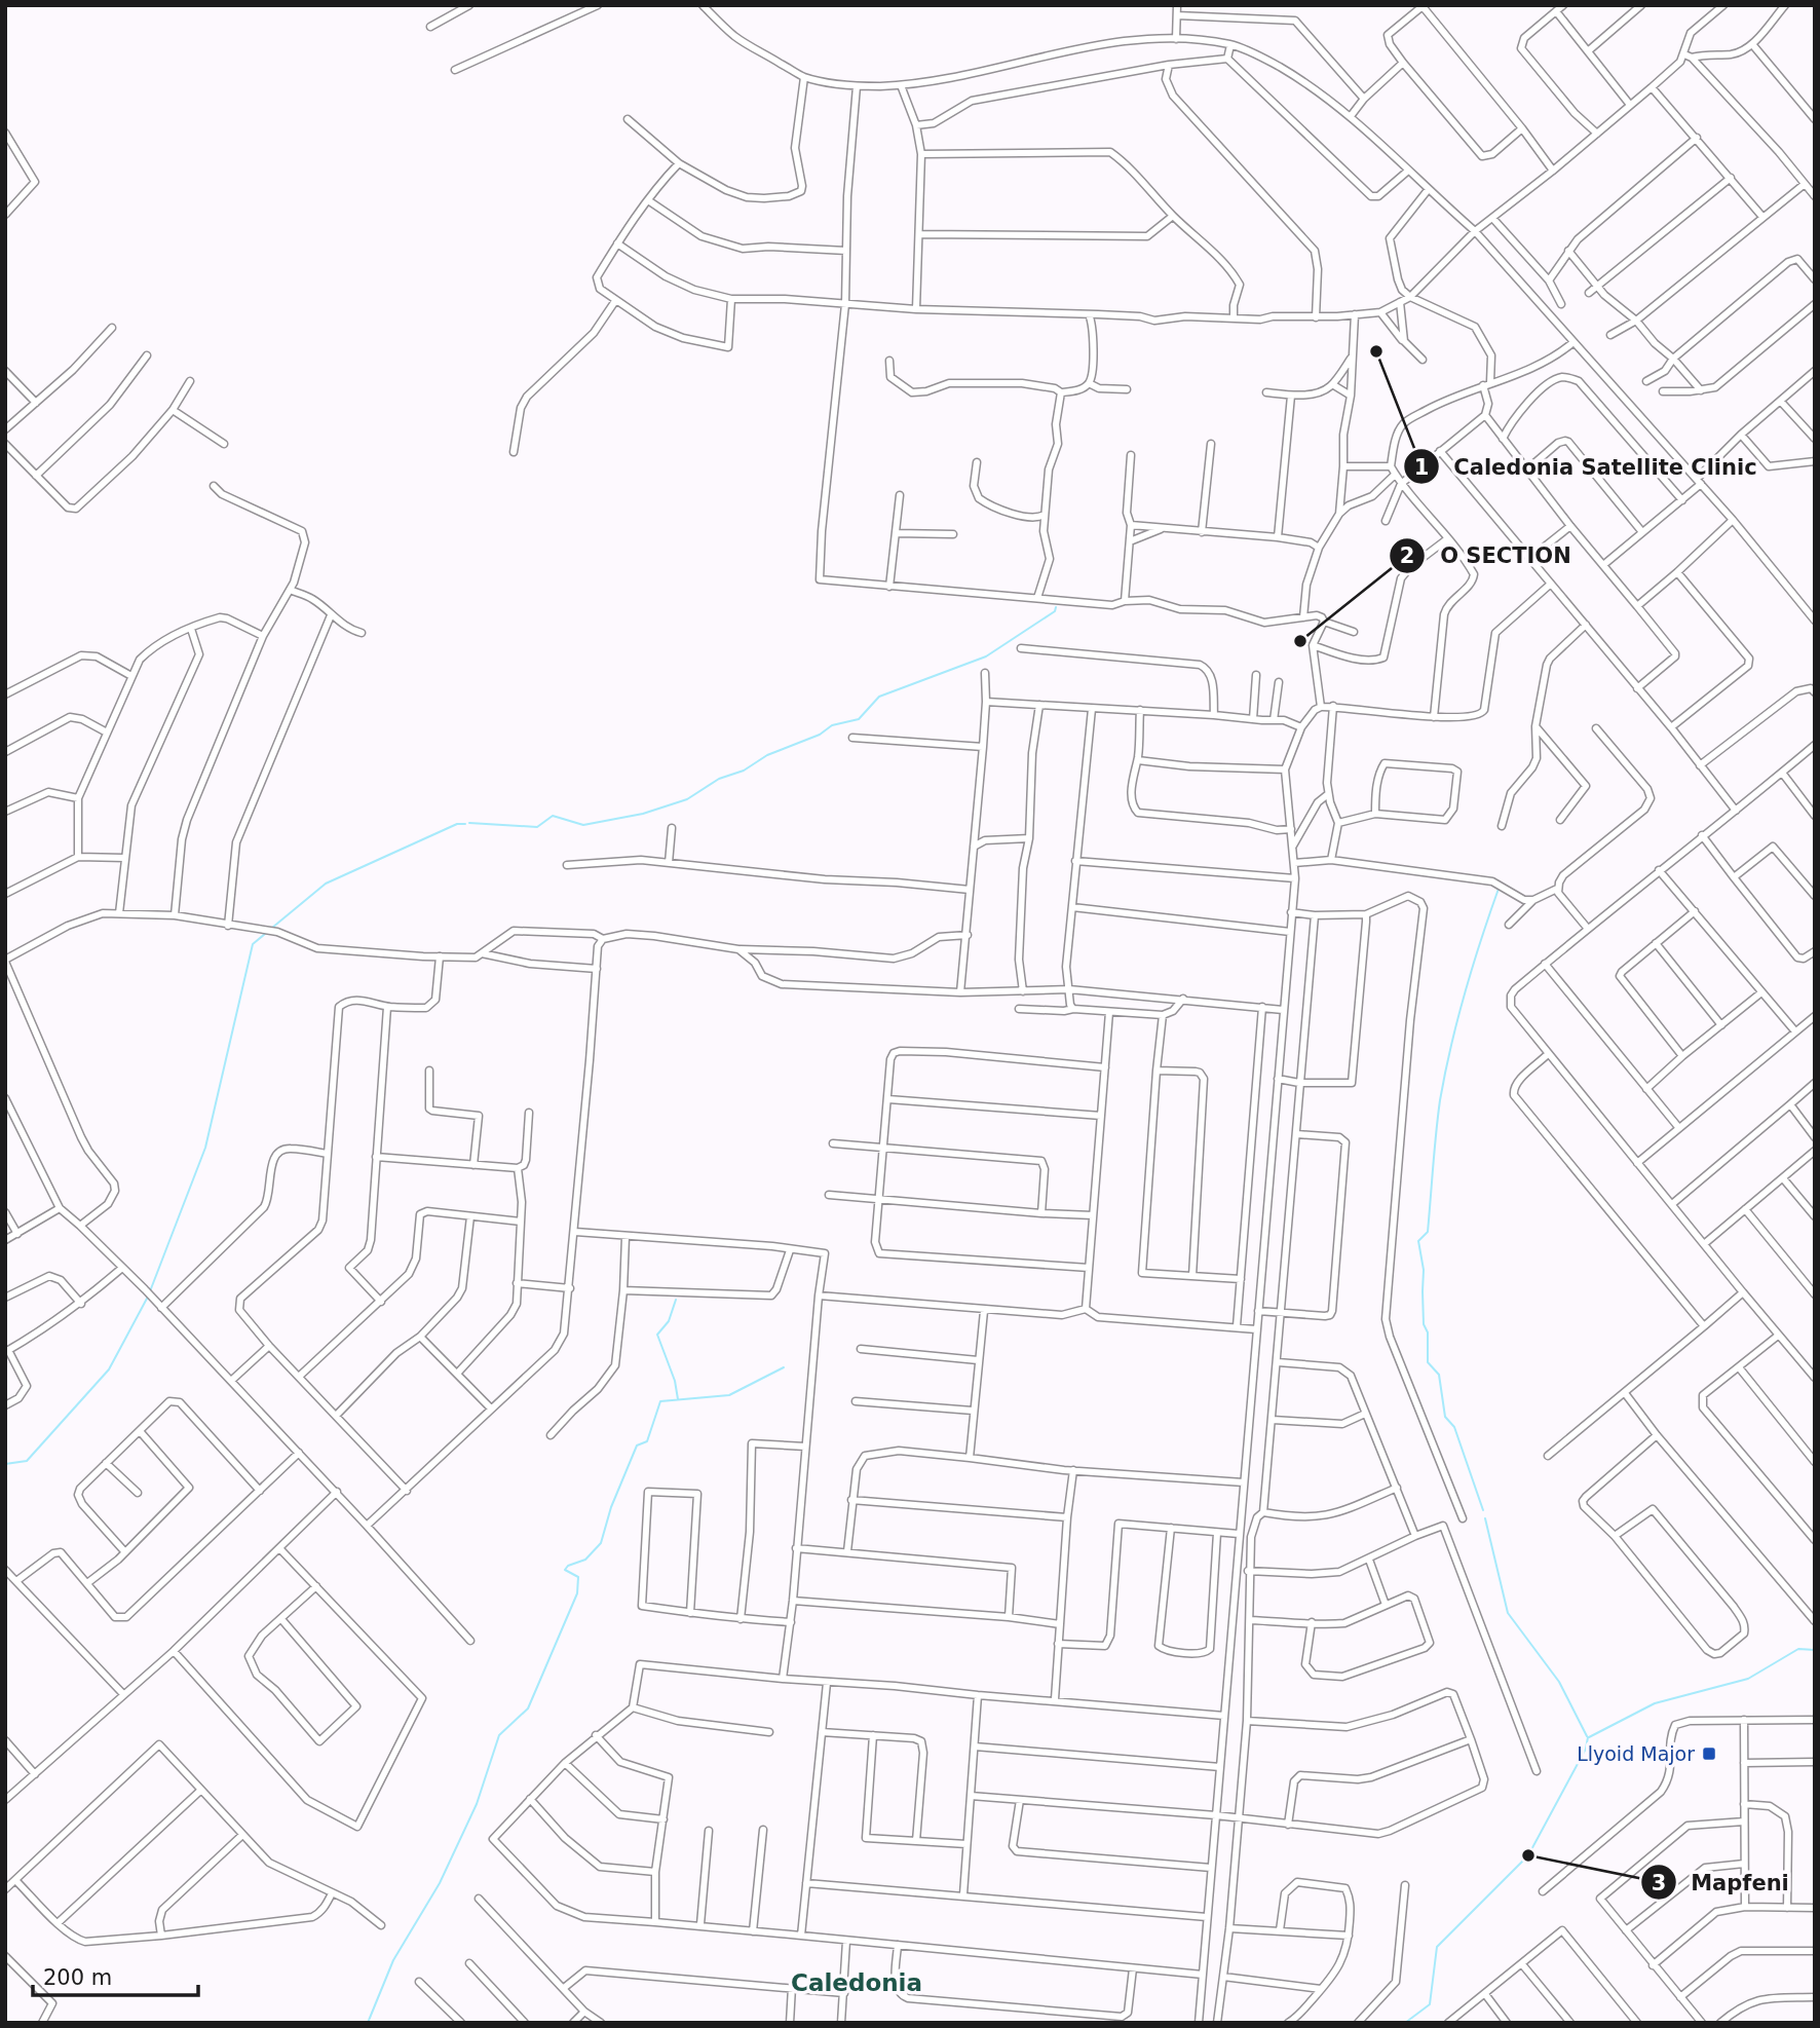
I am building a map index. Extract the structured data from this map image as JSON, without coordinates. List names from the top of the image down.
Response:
{
  "districts": ["Caledonia"],
  "places": {
    "other": ["Caledonia Satellite Clinic", "O SECTION", "Mapfeni"],
    "transit": ["Llyoid Major"]
  },
  "scale_bar": "200 m"
}
